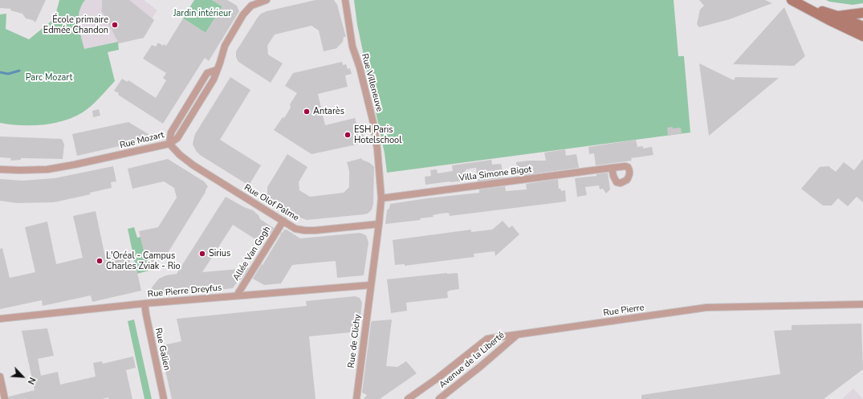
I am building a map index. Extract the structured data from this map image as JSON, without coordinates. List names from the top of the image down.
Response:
{
  "streets": {
    "street": [
      "Rue Villeneuve",
      "Rue Mozart",
      "Villa Simone Bigot",
      "Rue Olof Palme",
      "Allée Van Gogh",
      "Rue Pierre Dreyfus",
      "Rue Pierre",
      "Rue de Clichy",
      "Rue Galien",
      "Avenue de la Liberté"
    ]
  },
  "crossings": [
    ["Rue Villeneuve", "Villa Simone Bigot"],
    ["Rue Villeneuve", "Rue Olof Palme"],
    ["Rue Villeneuve", "Rue Pierre Dreyfus"],
    ["Rue Villeneuve", "Rue de Clichy"],
    ["Rue Mozart", "Rue Olof Palme"],
    ["Rue Olof Palme", "Allée Van Gogh"],
    ["Allée Van Gogh", "Rue Pierre Dreyfus"],
    ["Rue Pierre Dreyfus", "Rue de Clichy"],
    ["Rue Pierre Dreyfus", "Rue Galien"],
    ["Rue Pierre", "Avenue de la Liberté"]
  ],
  "parks": ["Jardin intérieur", "Parc Mozart"],
  "places": [
    "École primaire Edmée Chandon",
    "Antarès",
    "ESH Paris Hotelschool",
    "Sirius",
    "L'Oréal - Campus Charles Zviak - Rio"
  ],
  "north": "bottom right"
}
